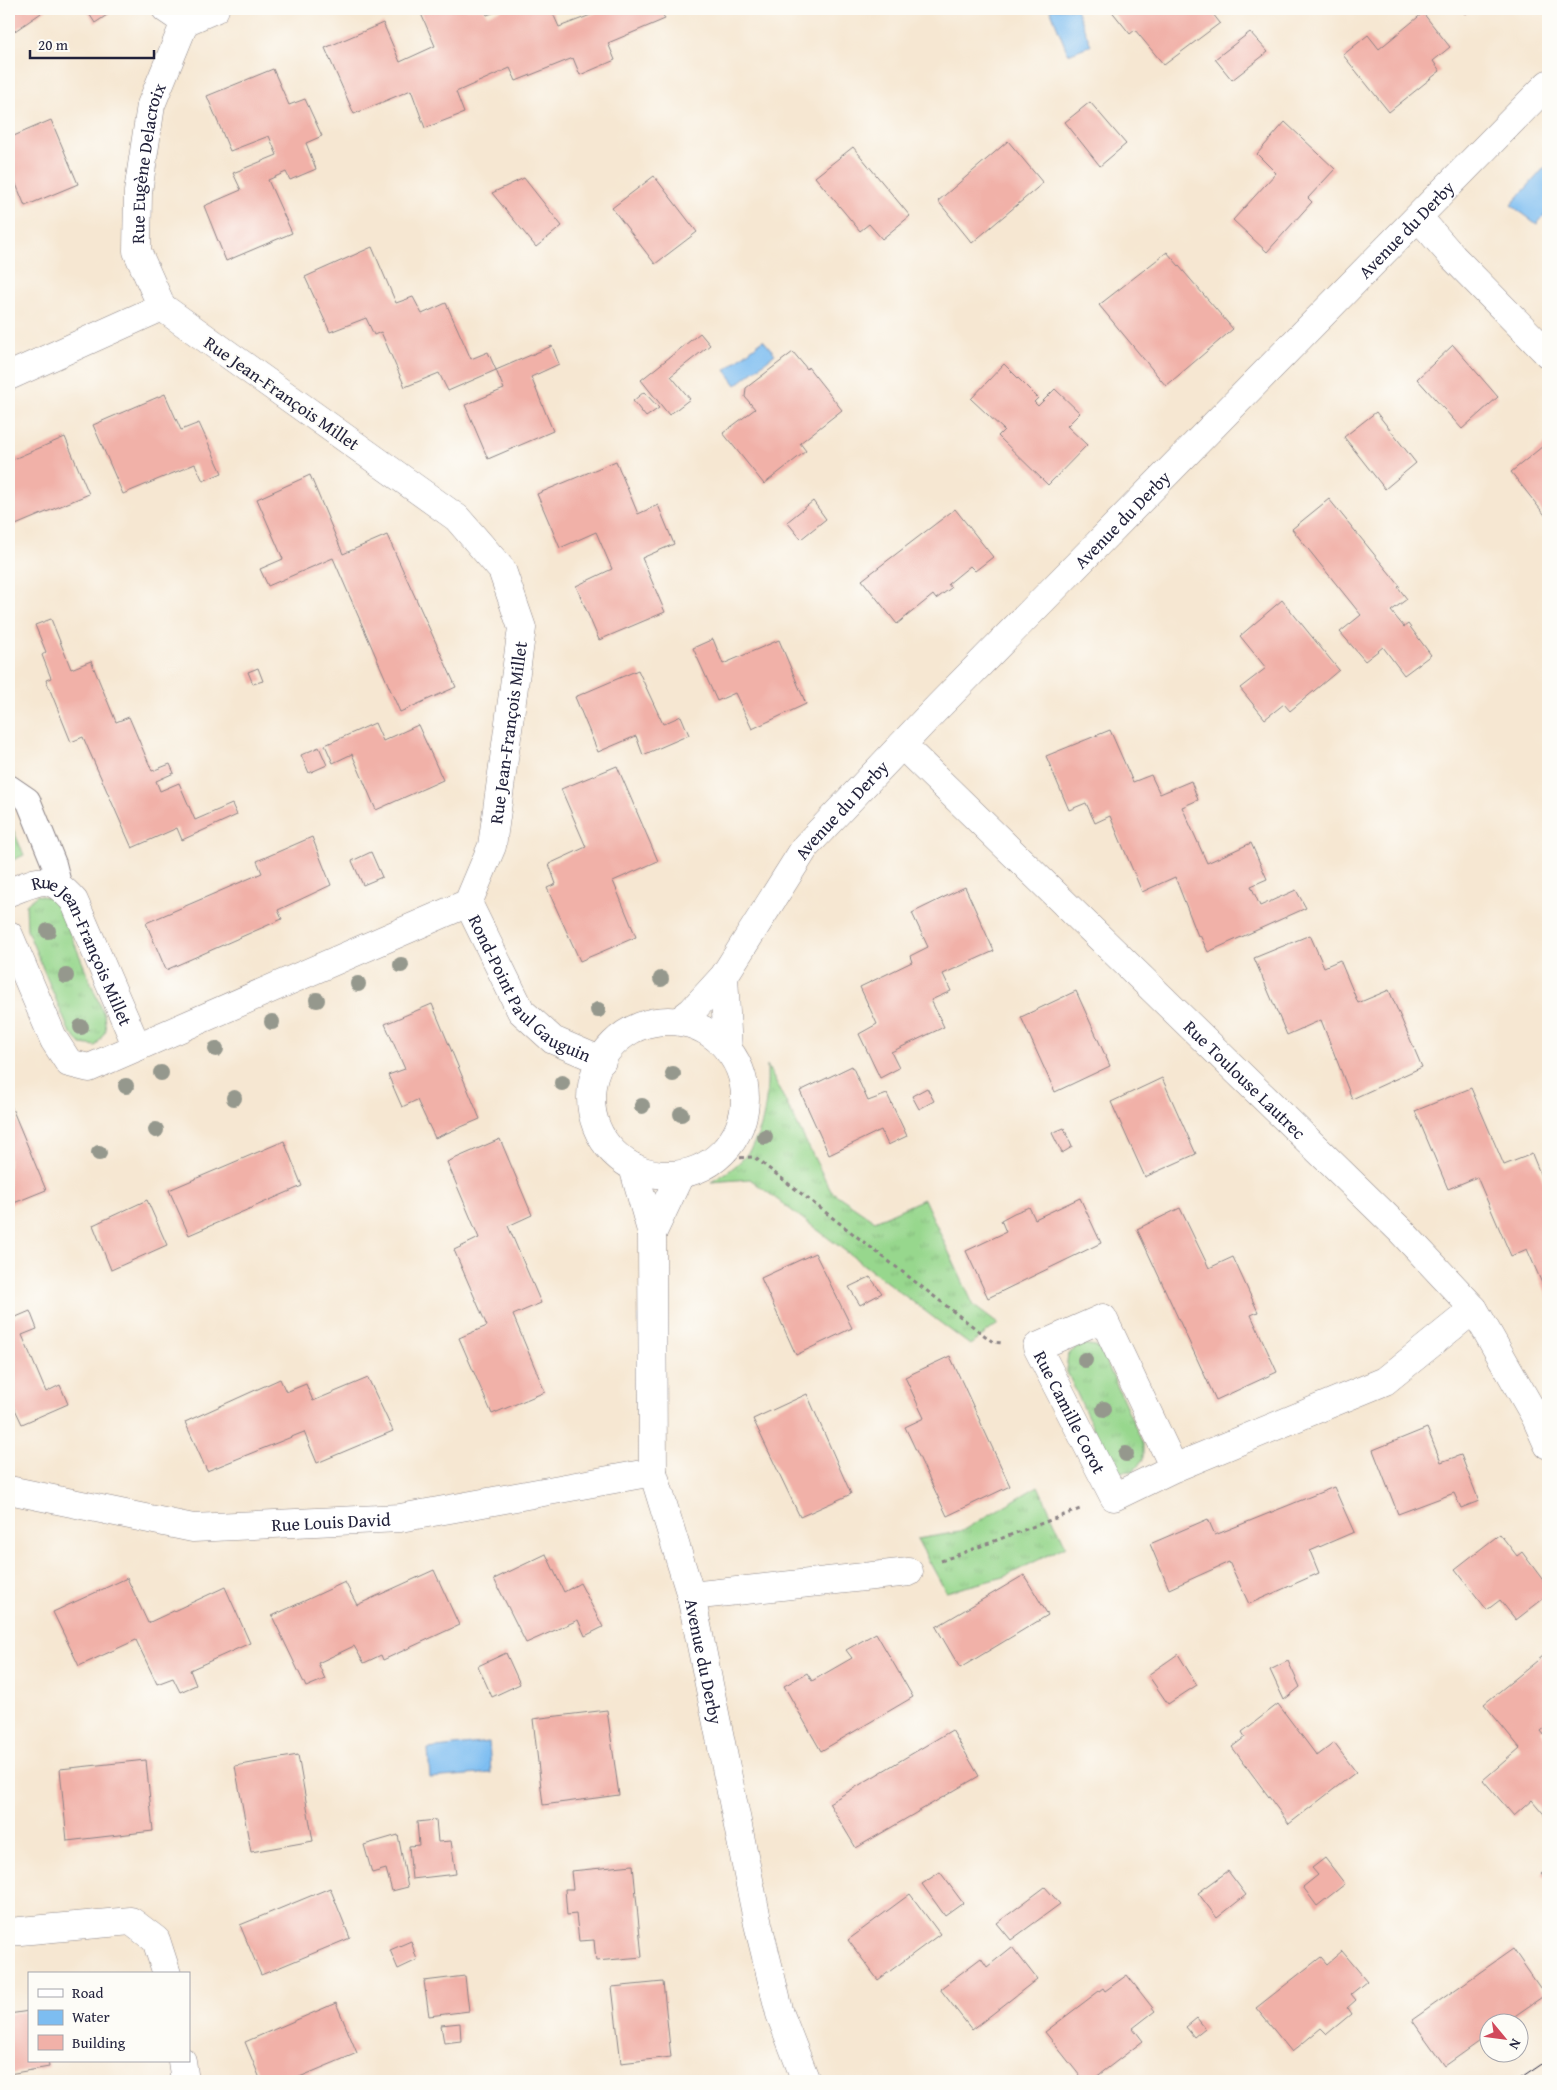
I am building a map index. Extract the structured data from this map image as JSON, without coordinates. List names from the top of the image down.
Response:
{
  "streets": {
    "street": [
      "Rue Eugène Delacroix",
      "Avenue du Derby",
      "Rue Jean-François Millet",
      "Rond-Point Paul Gauguin",
      "Rue Toulouse Lautrec",
      "Rue Camille Corot",
      "Rue Louis David"
    ]
  },
  "crossings": [
    ["Rue Eugène Delacroix", "Rue Jean-François Millet"],
    ["Avenue du Derby", "Rond-Point Paul Gauguin"],
    ["Avenue du Derby", "Rue Toulouse Lautrec"],
    ["Avenue du Derby", "Rue Louis David"],
    ["Rue Jean-François Millet", "Rond-Point Paul Gauguin"],
    ["Rue Toulouse Lautrec", "Rue Camille Corot"]
  ],
  "legend": ["Road", "Water", "Building"],
  "scale_bar": "20 m",
  "north": "bottom right"
}
